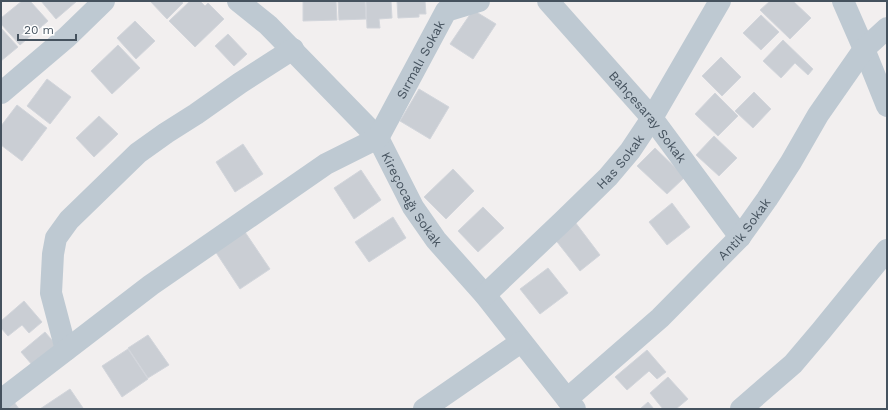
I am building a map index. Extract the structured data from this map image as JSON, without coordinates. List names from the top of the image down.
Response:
{
  "streets": {
    "street": [
      "Sırmalı Sokak",
      "Bahçesaray Sokak",
      "Has Sokak",
      "Kireçocağı Sokak",
      "Antik Sokak"
    ]
  },
  "crossings": [
    ["Sırmalı Sokak", "Kireçocağı Sokak"],
    ["Bahçesaray Sokak", "Has Sokak"],
    ["Bahçesaray Sokak", "Antik Sokak"],
    ["Has Sokak", "Kireçocağı Sokak"],
    ["Kireçocağı Sokak", "Antik Sokak"]
  ],
  "scale_bar": "20 m"
}
